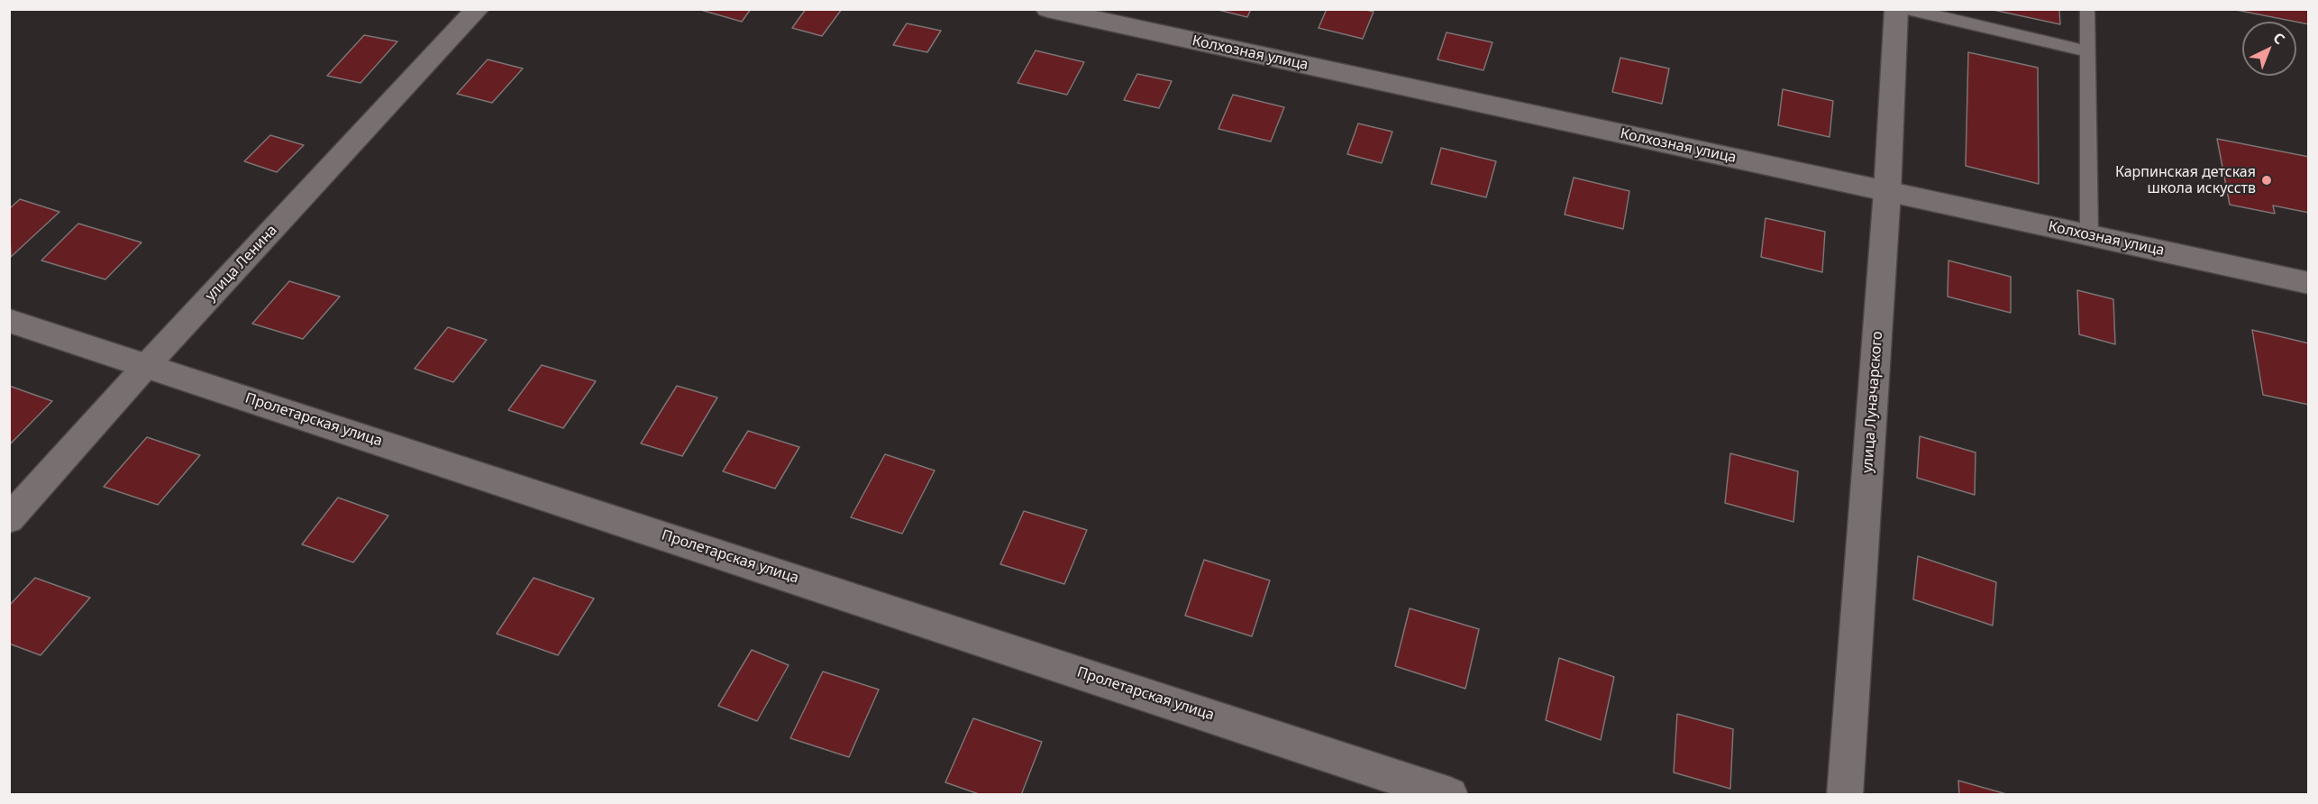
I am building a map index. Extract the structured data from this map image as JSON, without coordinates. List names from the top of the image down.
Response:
{
  "streets": {
    "street": [
      "Колхозная улица",
      "улица Ленина",
      "улица Луначарского",
      "Пролетарская улица"
    ]
  },
  "crossings": [
    ["Колхозная улица", "улица Луначарского"],
    ["улица Ленина", "Пролетарская улица"]
  ],
  "places": ["Карпинская детская школа искусств"],
  "north": "top right"
}
